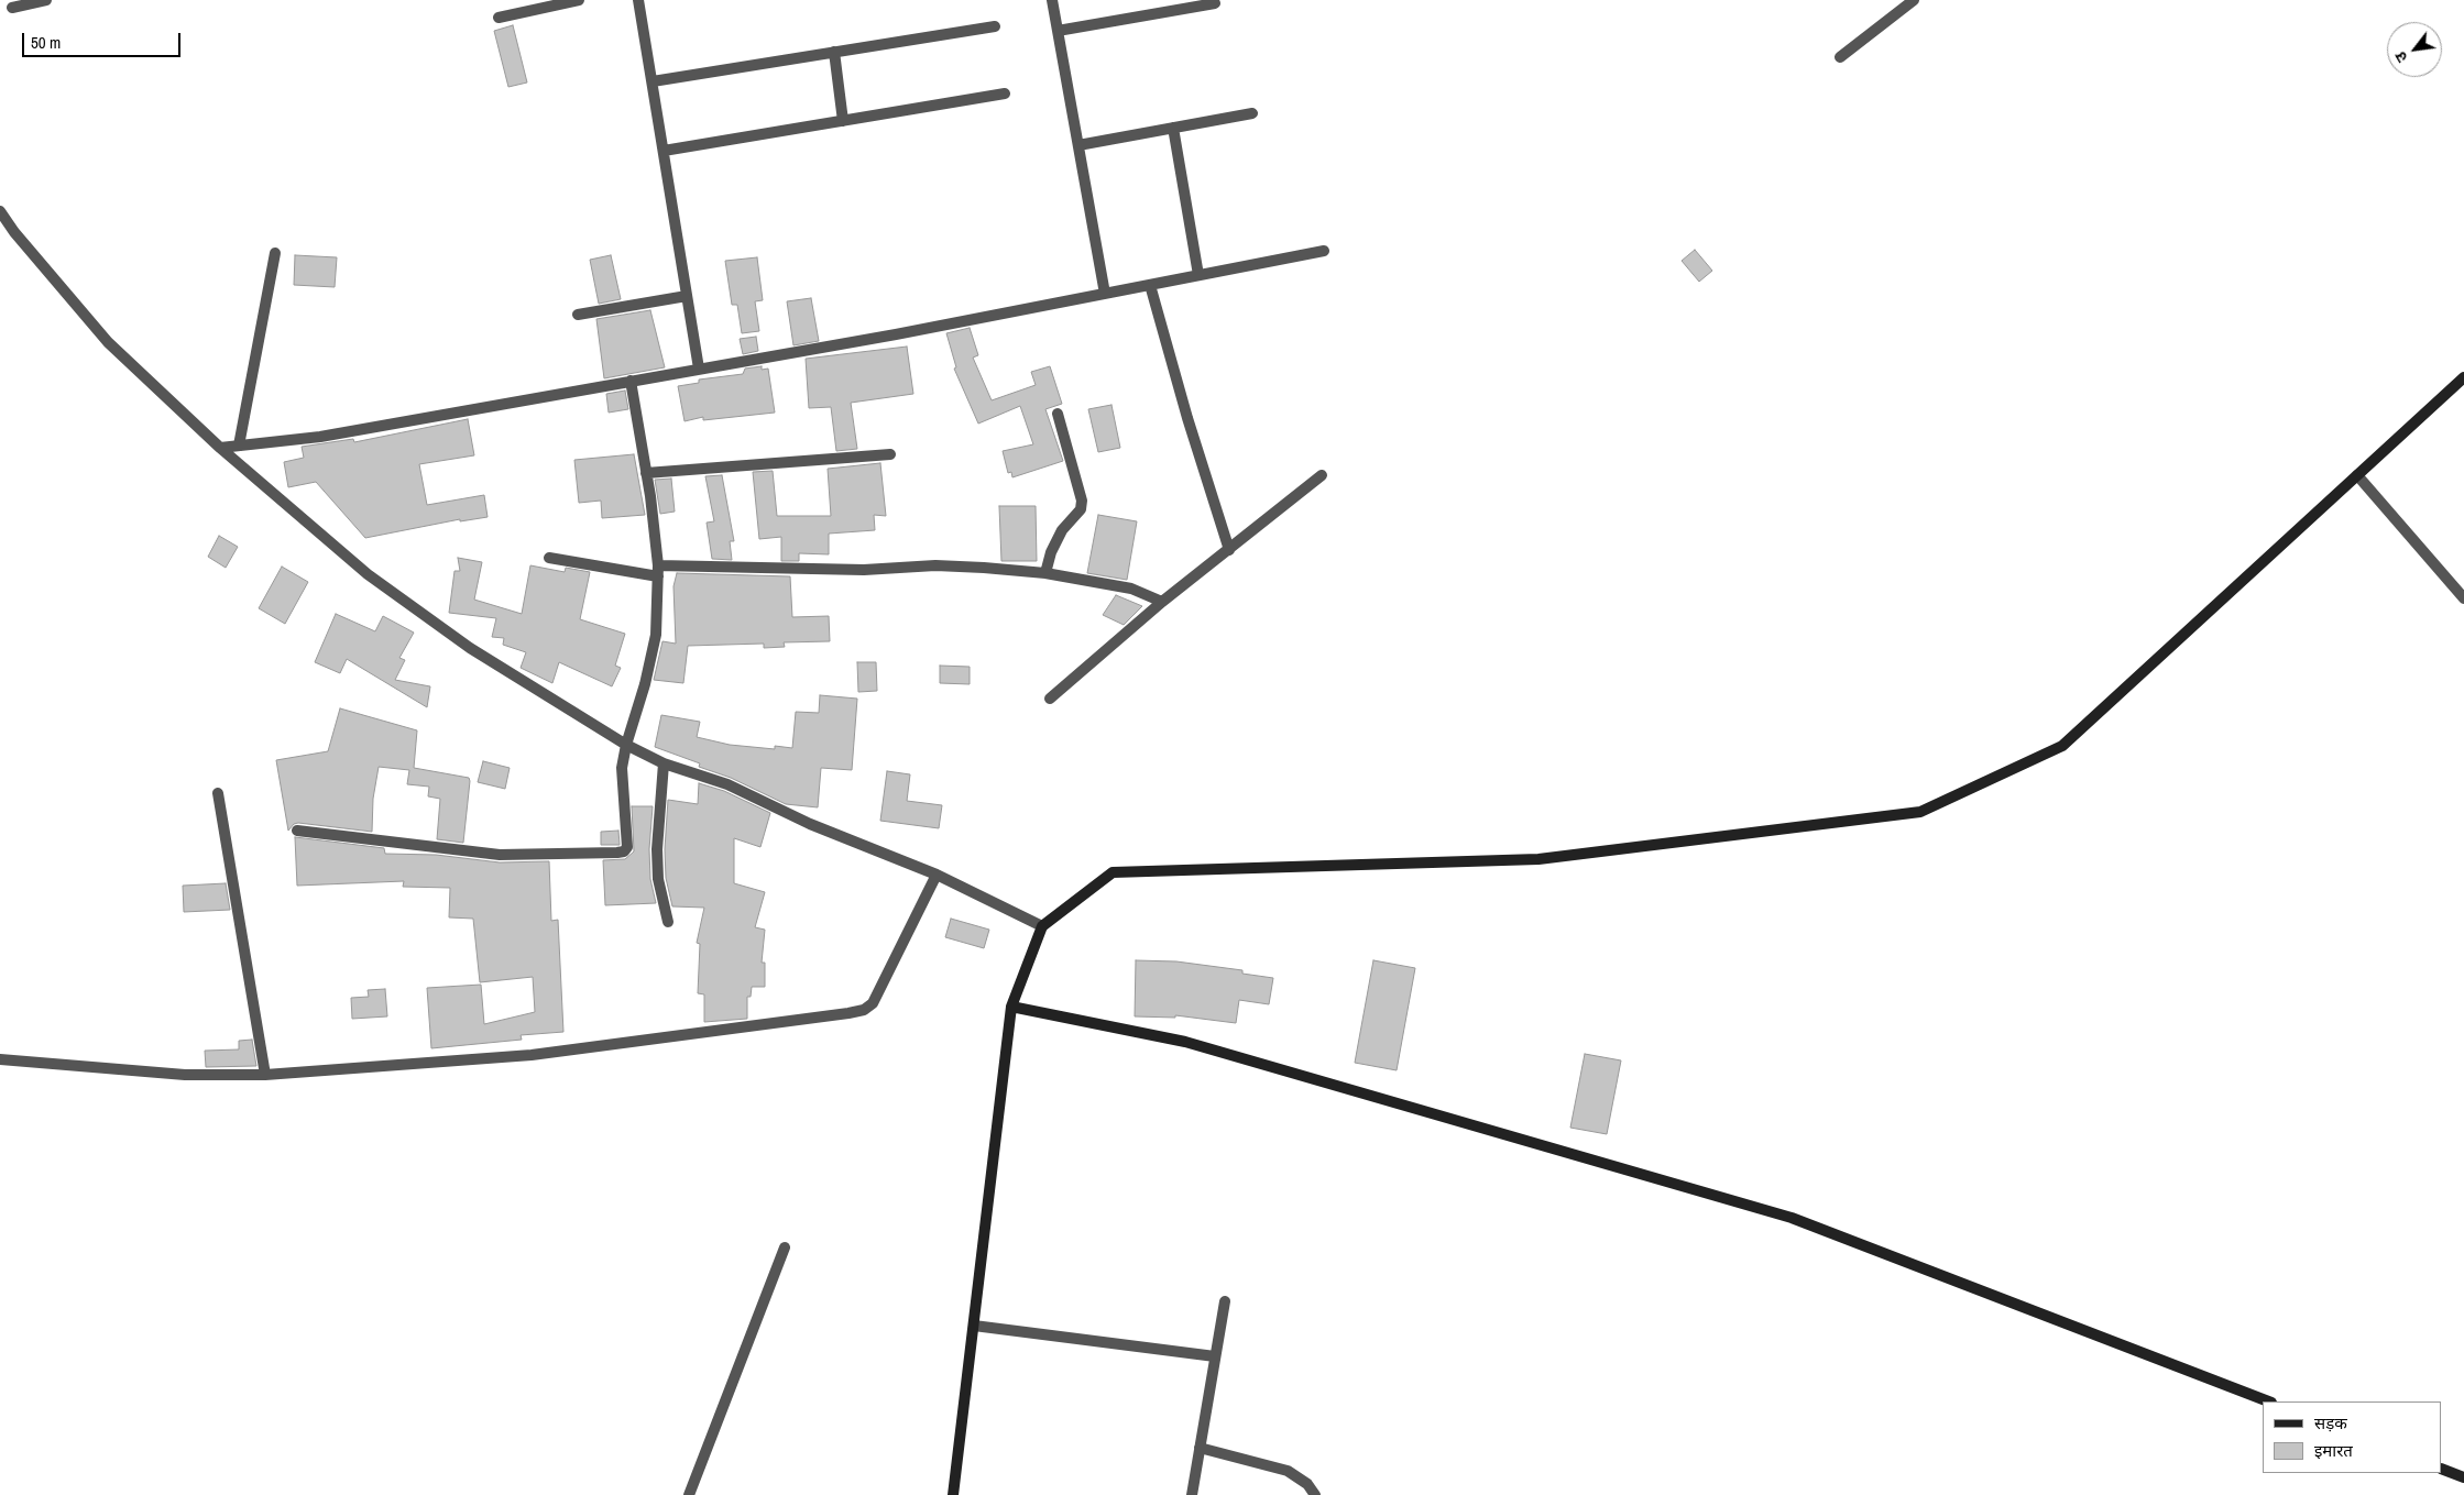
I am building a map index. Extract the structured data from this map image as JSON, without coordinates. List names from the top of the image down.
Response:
{
  "legend": ["सड़क", "इमारत"],
  "scale_bar": "50 m",
  "north": "bottom left"
}
